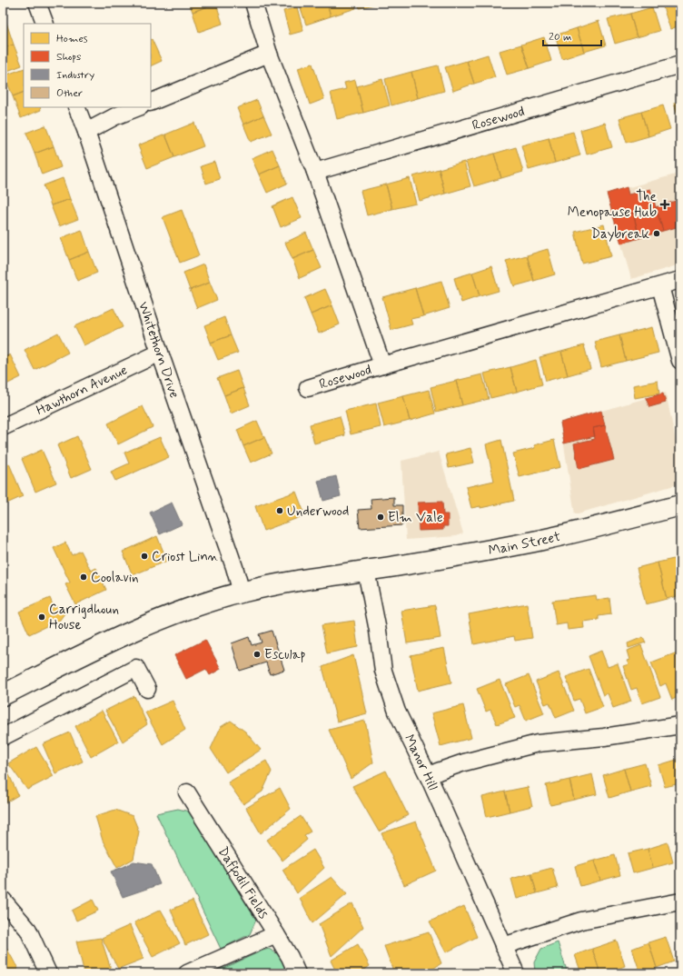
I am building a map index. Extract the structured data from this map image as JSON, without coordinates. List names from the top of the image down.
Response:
{
  "streets": {
    "main road": ["Main Street"],
    "street": [
      "Rosewood",
      "Whitethorn Drive",
      "Hawthorn Avenue",
      "Manor Hill",
      "Daffodil Fields"
    ]
  },
  "crossings": [
    ["Whitethorn Drive", "Hawthorn Avenue"],
    ["Whitethorn Drive", "Main Street"],
    ["Main Street", "Manor Hill"]
  ],
  "places": {
    "health": ["The Menopause Hub"],
    "other": [
      "Daybreak",
      "Underwood",
      "Elm Vale",
      "Criost Linn",
      "Coolavin",
      "Carrigdhoun House",
      "Esculap"
    ]
  },
  "legend": [
    "Homes",
    "Shops",
    "Industry",
    "Other"
  ],
  "scale_bar": "20 m"
}
